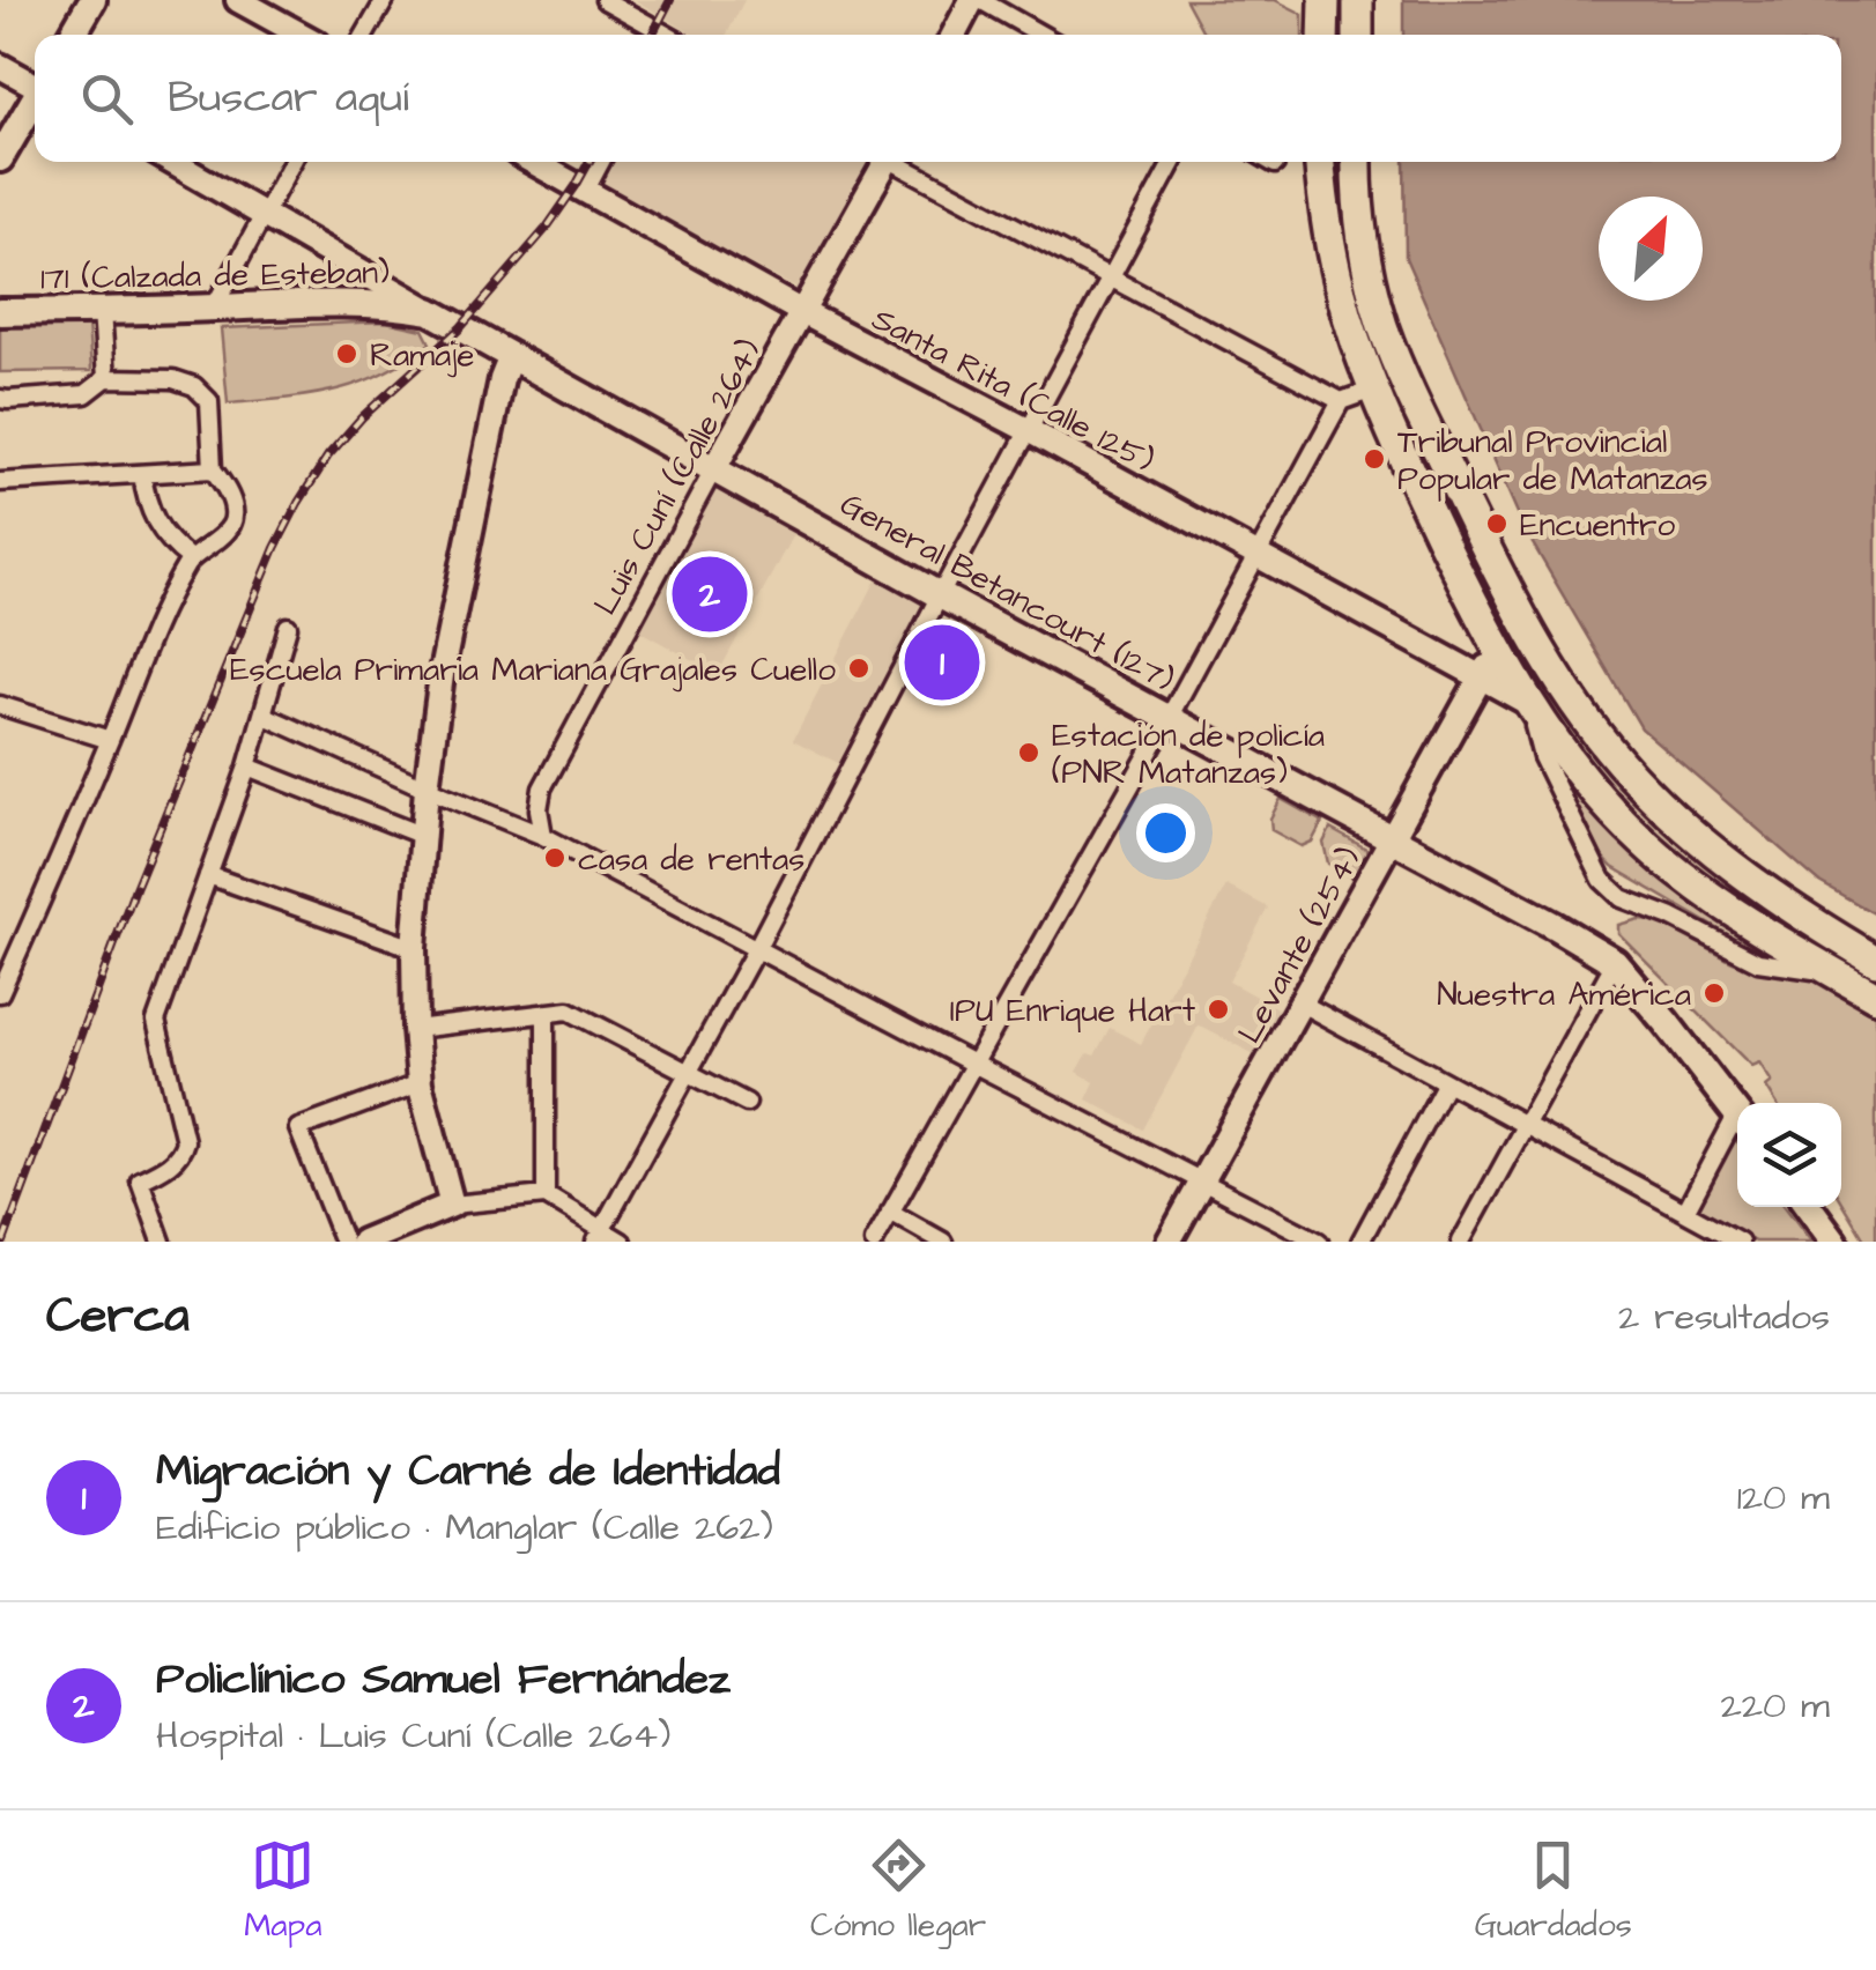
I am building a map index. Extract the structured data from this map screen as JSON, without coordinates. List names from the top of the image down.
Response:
{
  "streets": {
    "main road": ["171 (Calzada de Esteban)", "General Betancourt (127)"],
    "street": ["Santa Rita (Calle 125)", "Luis Cuní (Calle 264)", "Levante (254)"]
  },
  "crossings": [
    ["171 (Calzada de Esteban)", "General Betancourt (127)"],
    ["Santa Rita (Calle 125)", "Luis Cuní (Calle 264)"],
    ["Santa Rita (Calle 125)", "Levante (254)"],
    ["Luis Cuní (Calle 264)", "General Betancourt (127)"],
    ["General Betancourt (127)", "Levante (254)"]
  ],
  "places": [
    "Ramaje",
    "Tribunal Provincial Popular de Matanzas",
    "Encuentro",
    "Escuela Primaria Mariana Grajales Cuello",
    "Estación de policía (PNR Matanzas)",
    "casa de rentas",
    "Nuestra América",
    "IPU Enrique Hart"
  ],
  "north": "top right",
  "page": {
    "search": "Buscar aquí",
    "pins": ["2", "1"],
    "heading": ["Cerca", "2 resultados"],
    "list": [
      {
        "mark": "1",
        "name": "Migración y Carné de Identidad",
        "note": "Edificio público · Manglar (Calle 262)",
        "value": "120 m"
      },
      {
        "mark": "2",
        "name": "Policlínico Samuel Fernández",
        "note": "Hospital · Luis Cuní (Calle 264)",
        "value": "220 m"
      }
    ],
    "nav": ["Mapa", "Cómo llegar", "Guardados"]
  }
}
